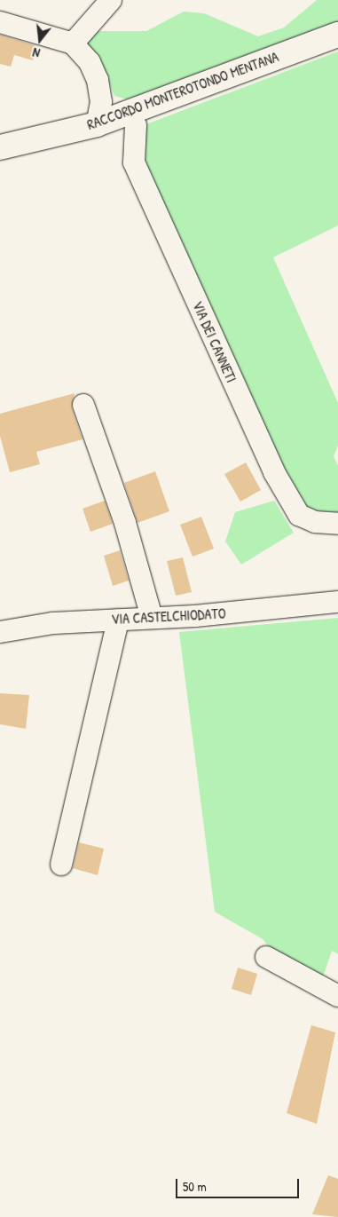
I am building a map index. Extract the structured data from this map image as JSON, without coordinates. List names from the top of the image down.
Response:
{
  "streets": {
    "main road": ["RACCORDO MONTEROTONDO MENTANA"],
    "street": ["VIA DEI CANNETI", "VIA CASTELCHIODATO"]
  },
  "scale_bar": "50 m",
  "north": "bottom"
}
